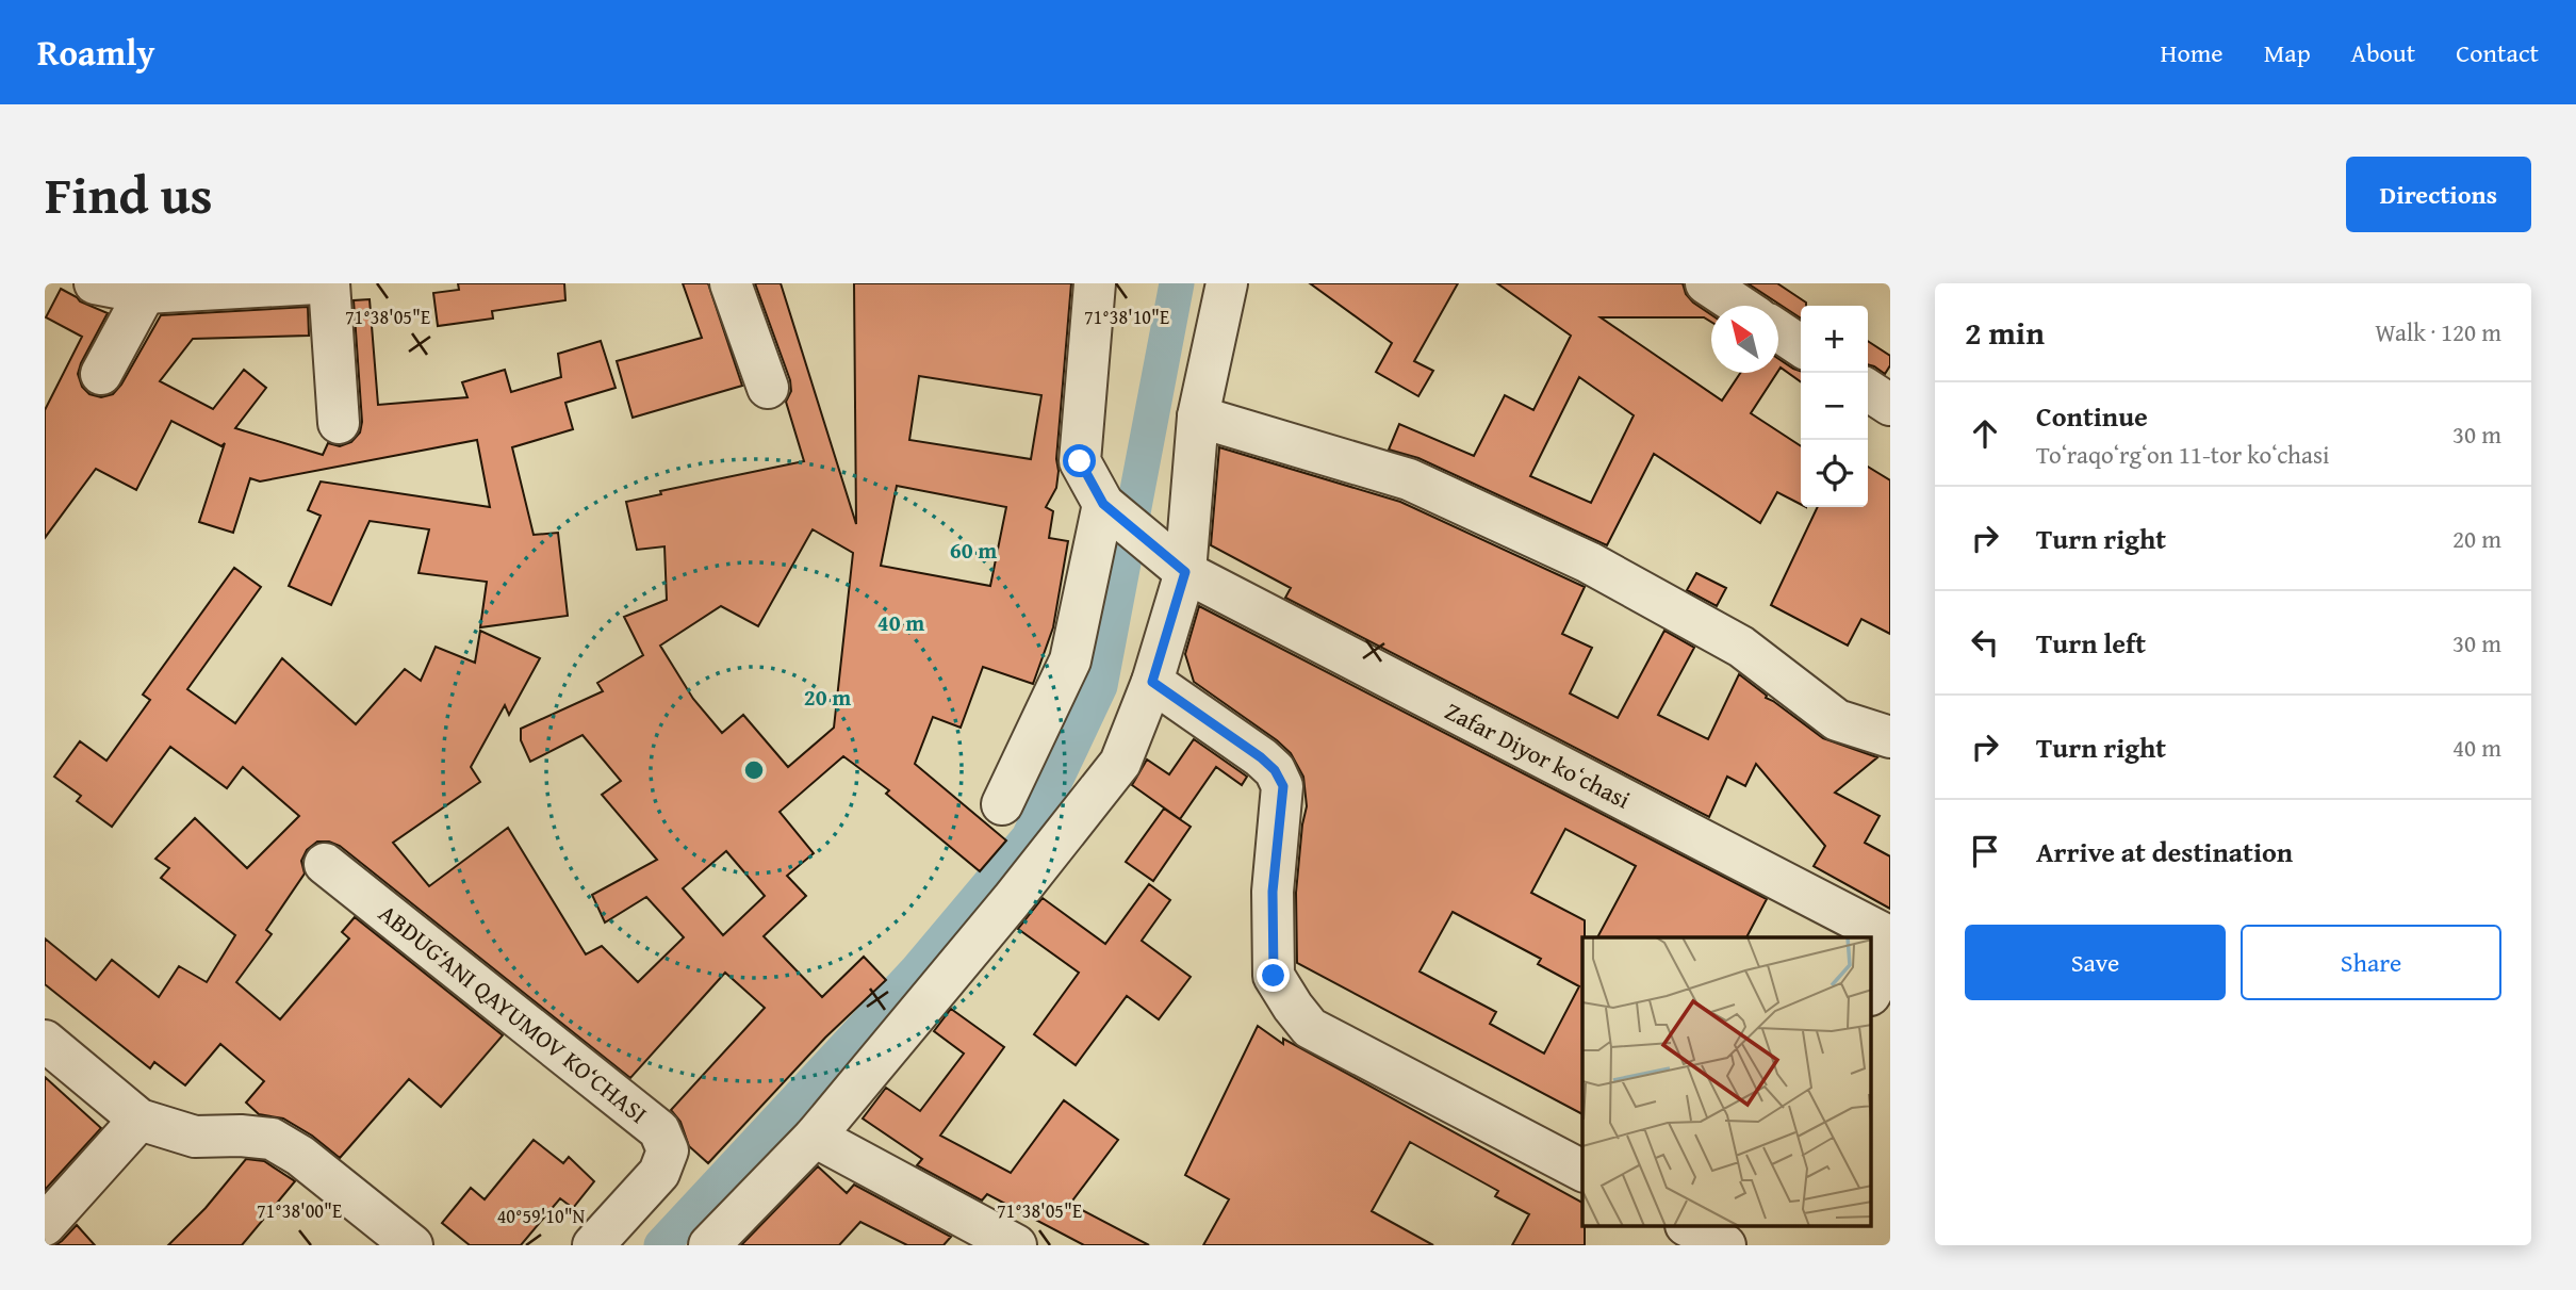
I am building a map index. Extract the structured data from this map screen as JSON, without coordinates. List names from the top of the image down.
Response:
{
  "streets": {
    "street": ["Zafar Diyor koʻchasi", "ABDUG‘ANI QAYUMOV KO‘CHASI"]
  },
  "north": "top left",
  "page": {
    "header": "Roamly",
    "nav": [
      "Home",
      "Map",
      "About",
      "Contact"
    ],
    "title": "Find us",
    "buttons": [
      "Directions",
      ["Save", "Share"]
    ],
    "heading": ["2 min", "Walk · 120 m"],
    "map_buttons": ["+", "−"],
    "list": [
      ["Continue", "Toʻraqoʻrgʻon 11-tor koʻchasi", "30 m"],
      ["Turn right", "20 m"],
      ["Turn left", "30 m"],
      ["Turn right", "40 m"],
      "Arrive at destination"
    ]
  },
  "coordinates": [
    "71°38'05\"E",
    "71°38'10\"E",
    "71°38'00\"E",
    "40°59'10\"N"
  ],
  "rings": ["60 m", "40 m", "20 m"]
}
